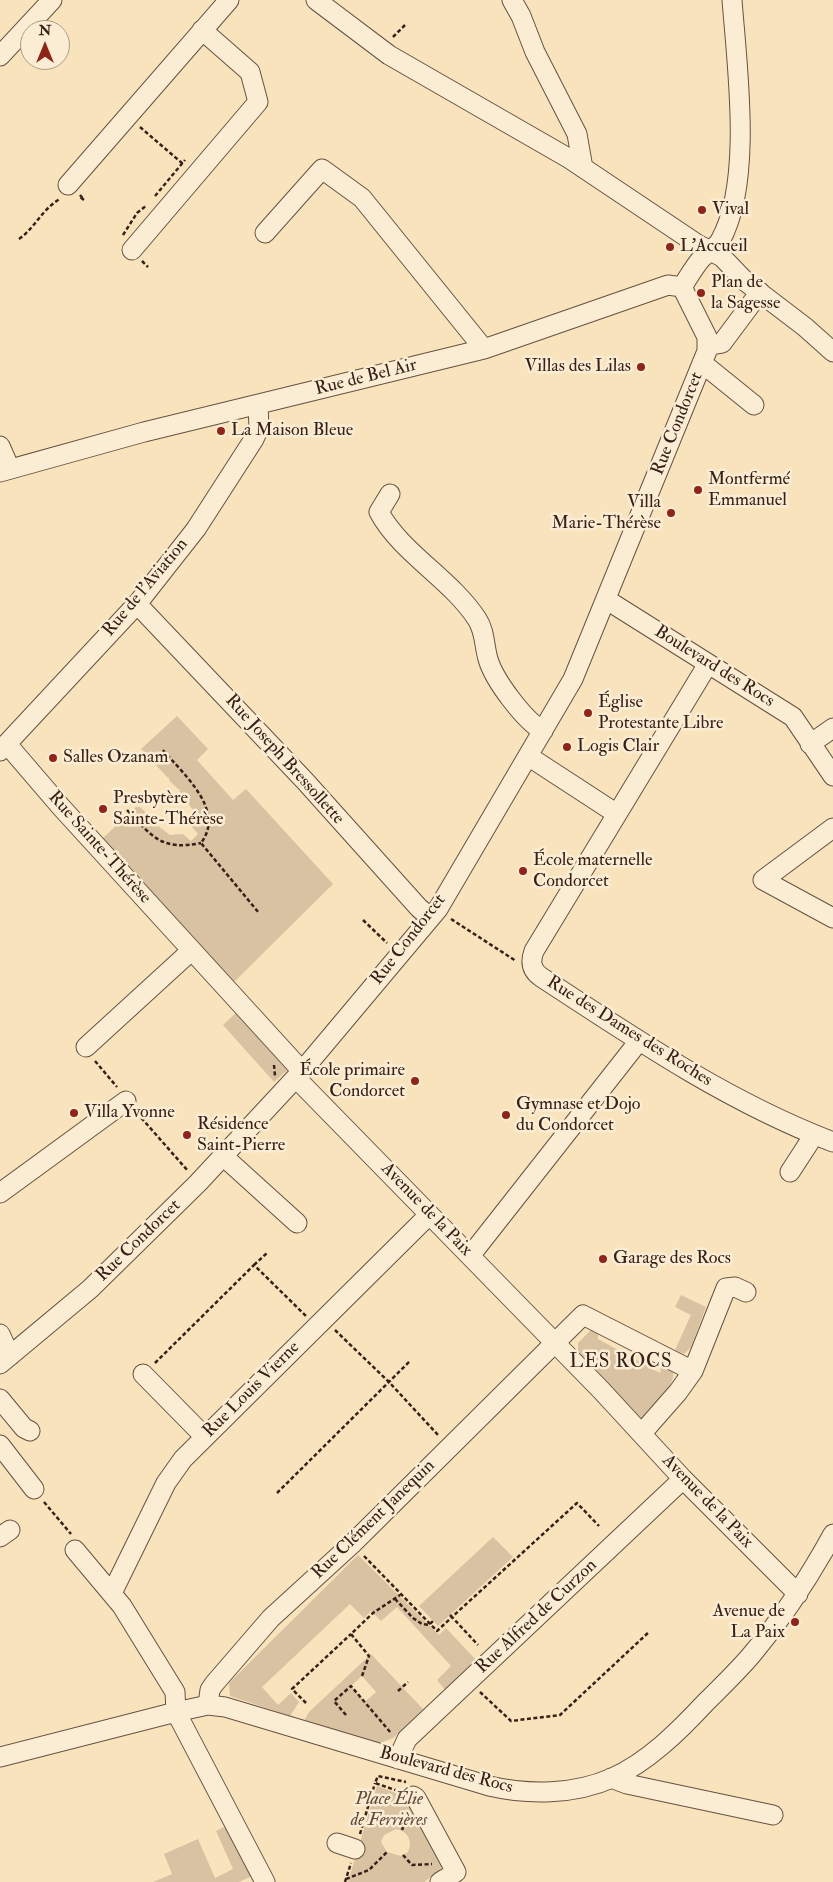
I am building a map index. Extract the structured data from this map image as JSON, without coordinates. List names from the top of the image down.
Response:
{
  "streets": {
    "street": [
      "Rue de Bel Air",
      "Rue Condorcet",
      "Rue de l'Aviation",
      "Boulevard des Rocs",
      "Rue Joseph Bressollette",
      "Rue Sainte-Thérèse",
      "Rue des Dames des Roches",
      "Avenue de la Paix",
      "Rue Louis Vierne",
      "Rue Clément Janequin",
      "Rue Alfred de Curzon"
    ]
  },
  "crossings": [
    ["Rue de Bel Air", "Rue de l'Aviation"],
    ["Rue Condorcet", "Boulevard des Rocs"],
    ["Rue Condorcet", "Rue Joseph Bressollette"],
    ["Rue Condorcet", "Rue Sainte-Thérèse"],
    ["Rue Condorcet", "Rue des Dames des Roches"],
    ["Rue Condorcet", "Avenue de la Paix"],
    ["Rue de l'Aviation", "Rue Joseph Bressollette"],
    ["Rue de l'Aviation", "Rue Sainte-Thérèse"],
    ["Boulevard des Rocs", "Avenue de la Paix"],
    ["Boulevard des Rocs", "Rue Clément Janequin"],
    ["Boulevard des Rocs", "Rue Alfred de Curzon"],
    ["Rue Joseph Bressollette", "Rue des Dames des Roches"],
    ["Rue Sainte-Thérèse", "Avenue de la Paix"],
    ["Avenue de la Paix", "Rue Louis Vierne"],
    ["Avenue de la Paix", "Rue Clément Janequin"],
    ["Avenue de la Paix", "Rue Alfred de Curzon"]
  ],
  "districts": ["LES ROCS"],
  "parks": ["Place Élie de Ferrières"],
  "places": [
    "Vival",
    "L'Accueil",
    "Plan de la Sagesse",
    "Villas des Lilas",
    "La Maison Bleue",
    "Montfermé Emmanuel",
    "Villa Marie-Thérèse",
    "Église Protestante Libre",
    "Logis Clair",
    "Salles Ozanam",
    "Presbytère Sainte-Thérèse",
    "École maternelle Condorcet",
    "École primaire Condorcet",
    "Villa Yvonne",
    "Gymnase et Dojo du Condorcet",
    "Résidence Saint-Pierre",
    "Garage des Rocs",
    "Avenue de La Paix"
  ],
  "north": "top"
}
